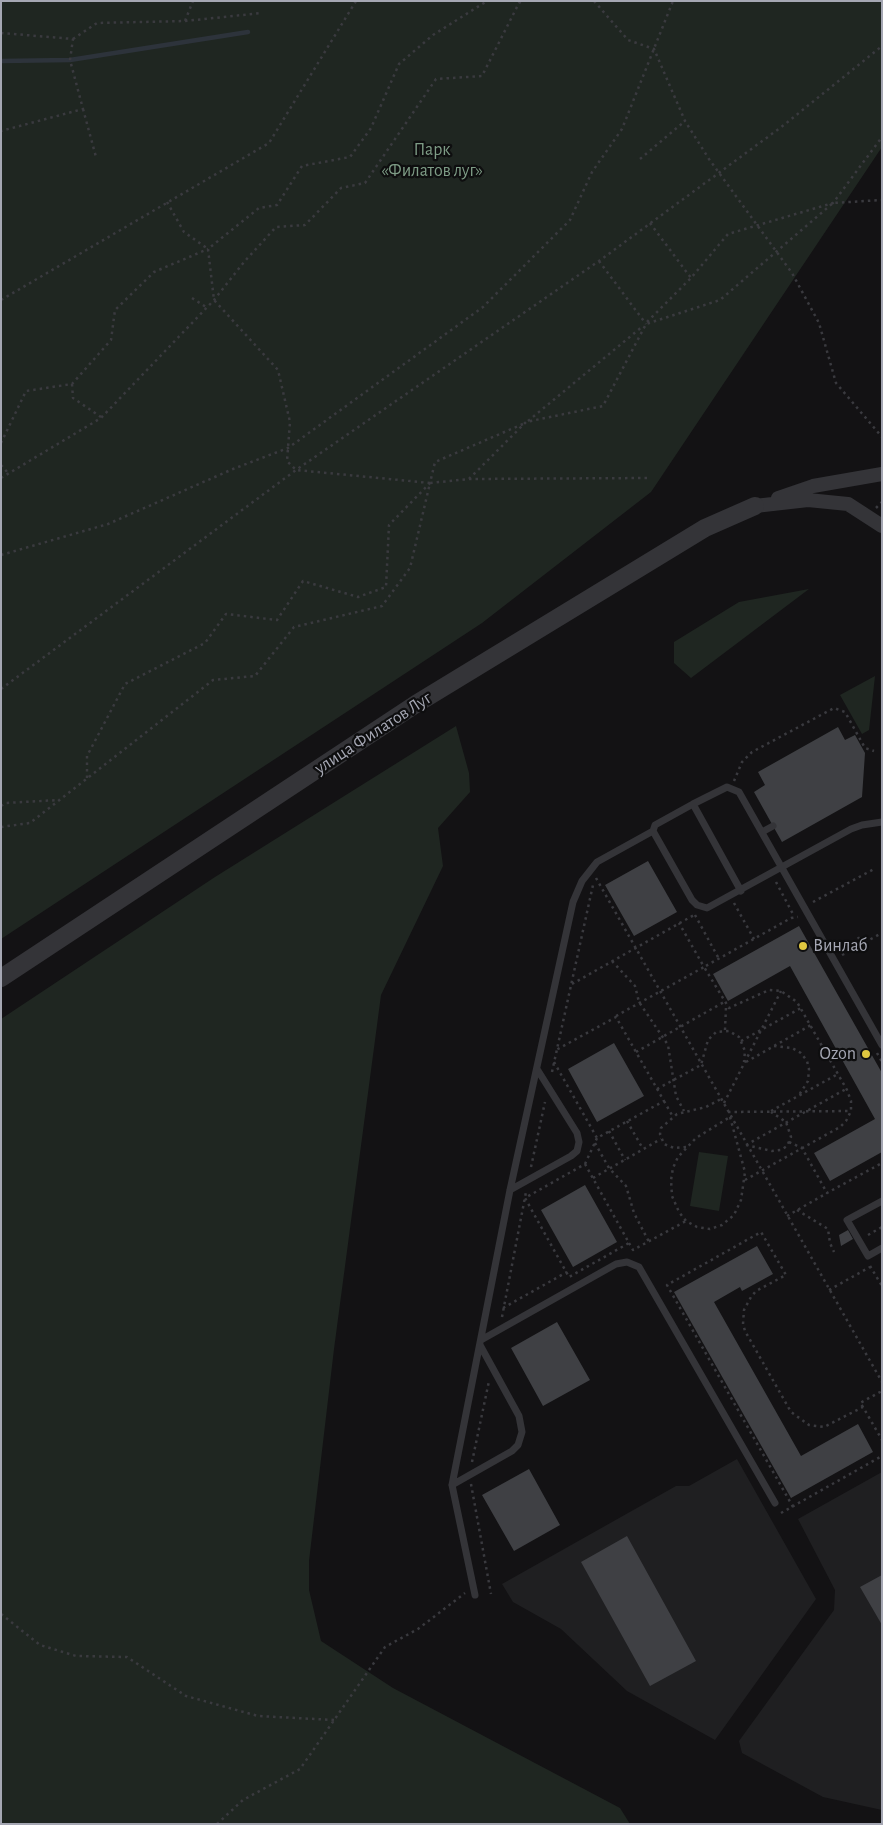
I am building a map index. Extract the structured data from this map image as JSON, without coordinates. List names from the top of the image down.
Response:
{
  "streets": {
    "street": ["улица Филатов Луг"]
  },
  "parks": ["Парк «Филатов луг»"],
  "places": ["Винлаб", "Ozon"]
}
